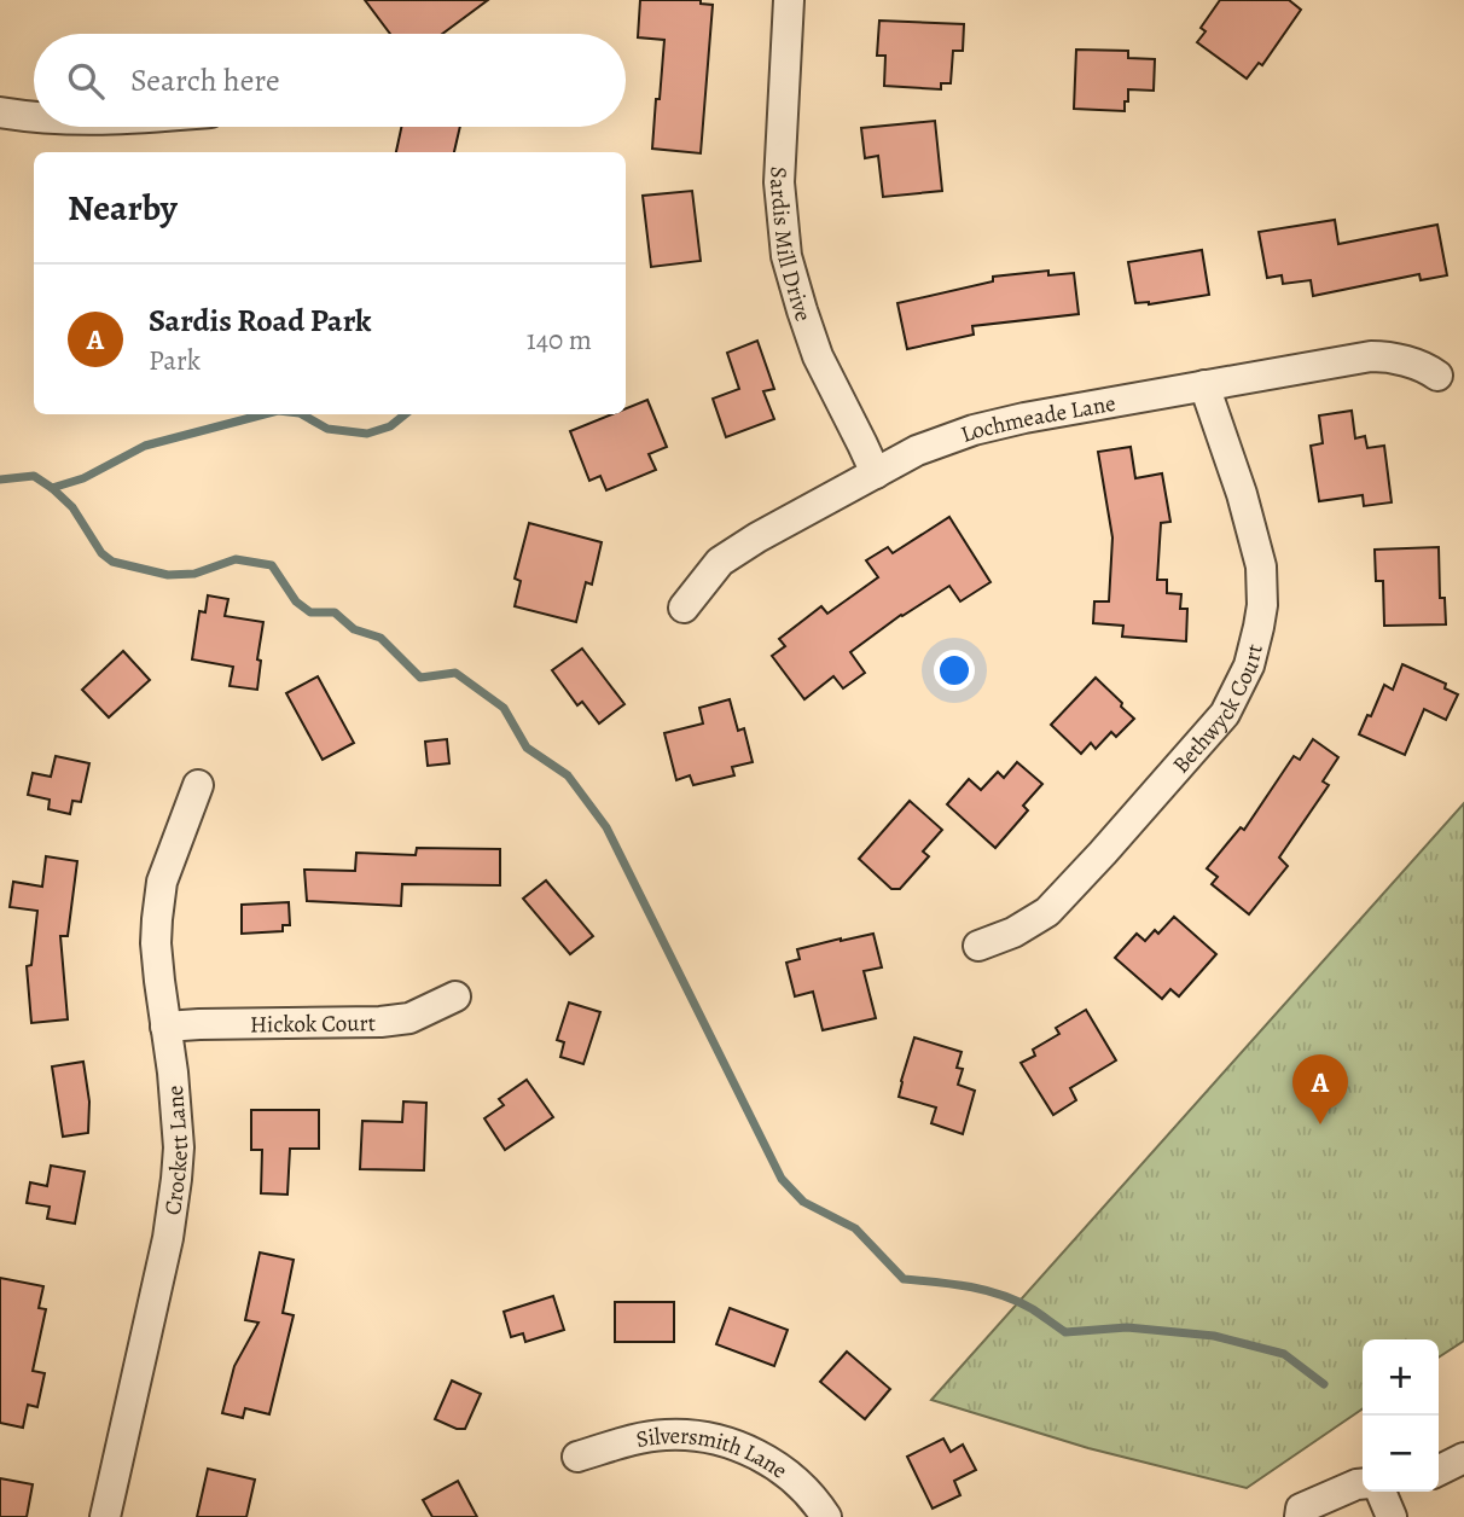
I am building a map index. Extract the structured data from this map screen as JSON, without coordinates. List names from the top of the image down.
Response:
{
  "streets": {
    "street": [
      "Sardis Mill Drive",
      "Lochmeade Lane",
      "Bethwyck Court",
      "Hickok Court",
      "Crockett Lane",
      "Silversmith Lane"
    ]
  },
  "crossings": [
    ["Sardis Mill Drive", "Lochmeade Lane"],
    ["Lochmeade Lane", "Bethwyck Court"],
    ["Hickok Court", "Crockett Lane"]
  ],
  "page": {
    "search": "Search here",
    "heading": "Nearby",
    "list": [
      {
        "mark": "A",
        "name": "Sardis Road Park",
        "note": "Park",
        "value": "140 m"
      }
    ],
    "pins": "A",
    "map_buttons": ["+", "−"]
  }
}
